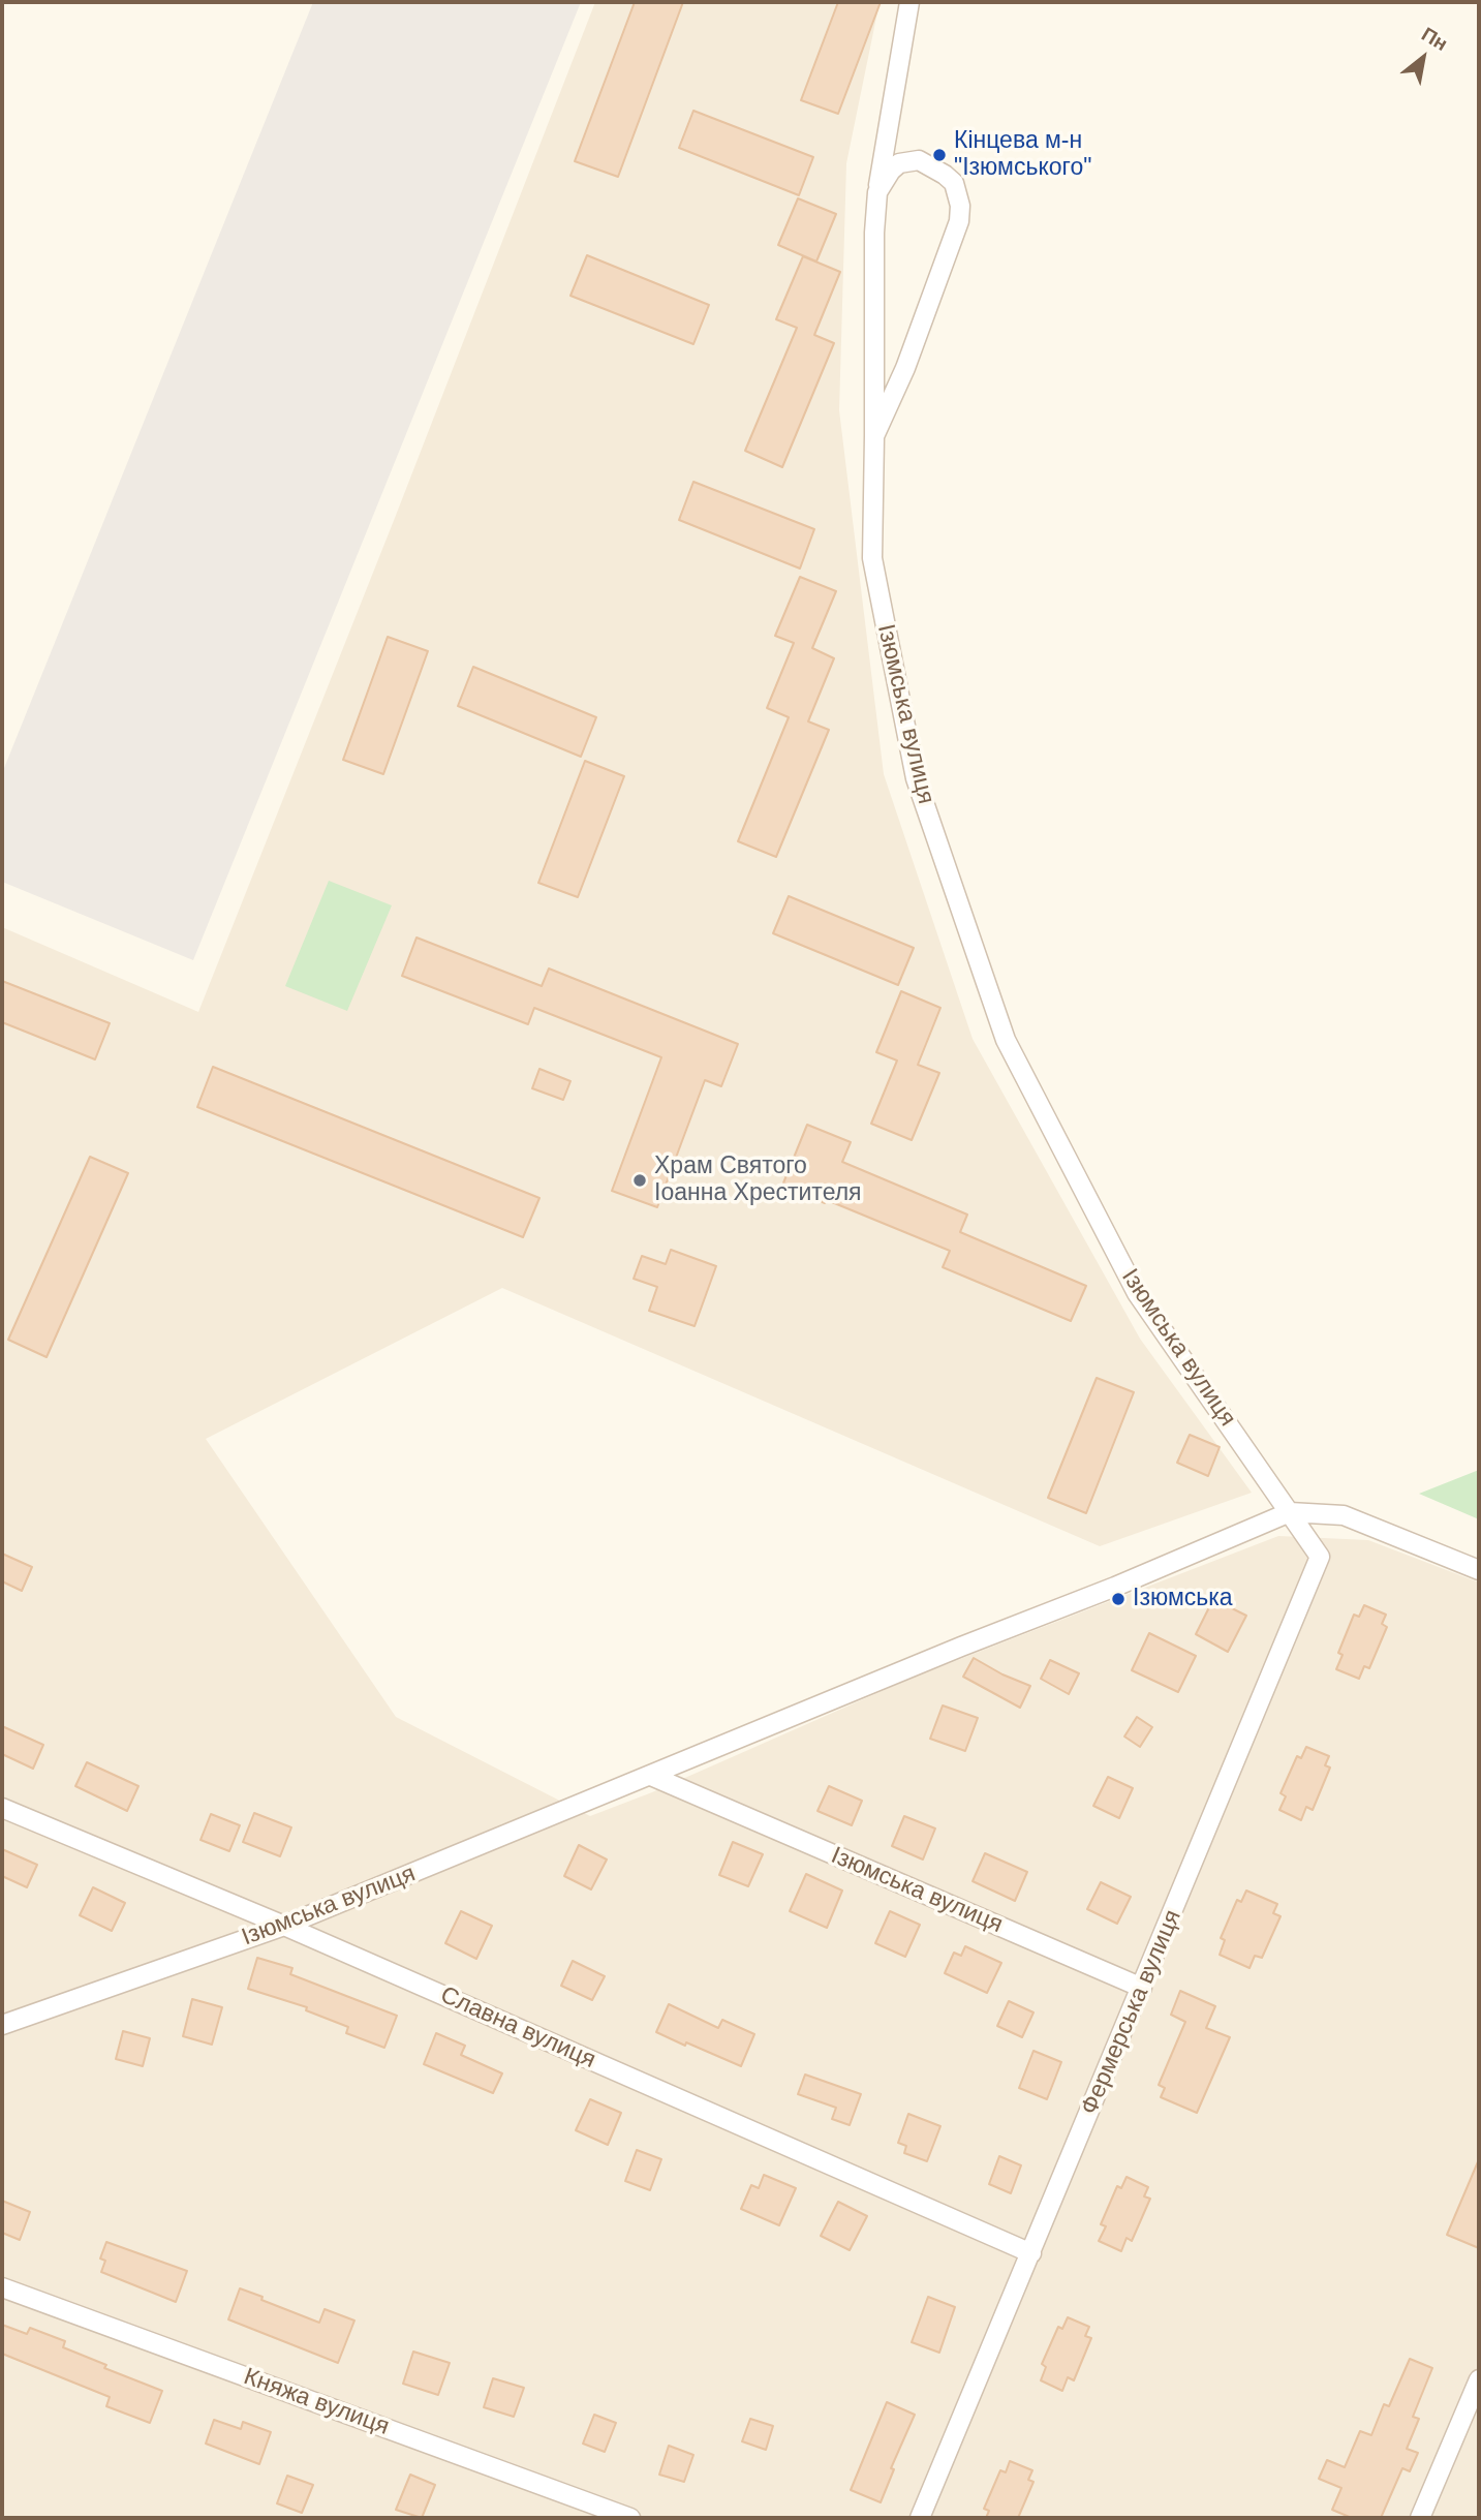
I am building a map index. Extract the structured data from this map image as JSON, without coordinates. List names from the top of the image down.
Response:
{
  "streets": {
    "street": [
      "Ізюмська вулиця",
      "Фермерська вулиця",
      "Славна вулиця",
      "Княжа вулиця"
    ]
  },
  "crossings": [
    ["Ізюмська вулиця", "Фермерська вулиця"],
    ["Ізюмська вулиця", "Славна вулиця"],
    ["Фермерська вулиця", "Славна вулиця"]
  ],
  "places": ["Кінцева м-н \"Ізюмського\"", "Храм Святого Іоанна Хрестителя", "Ізюмська"],
  "north": "top right"
}
